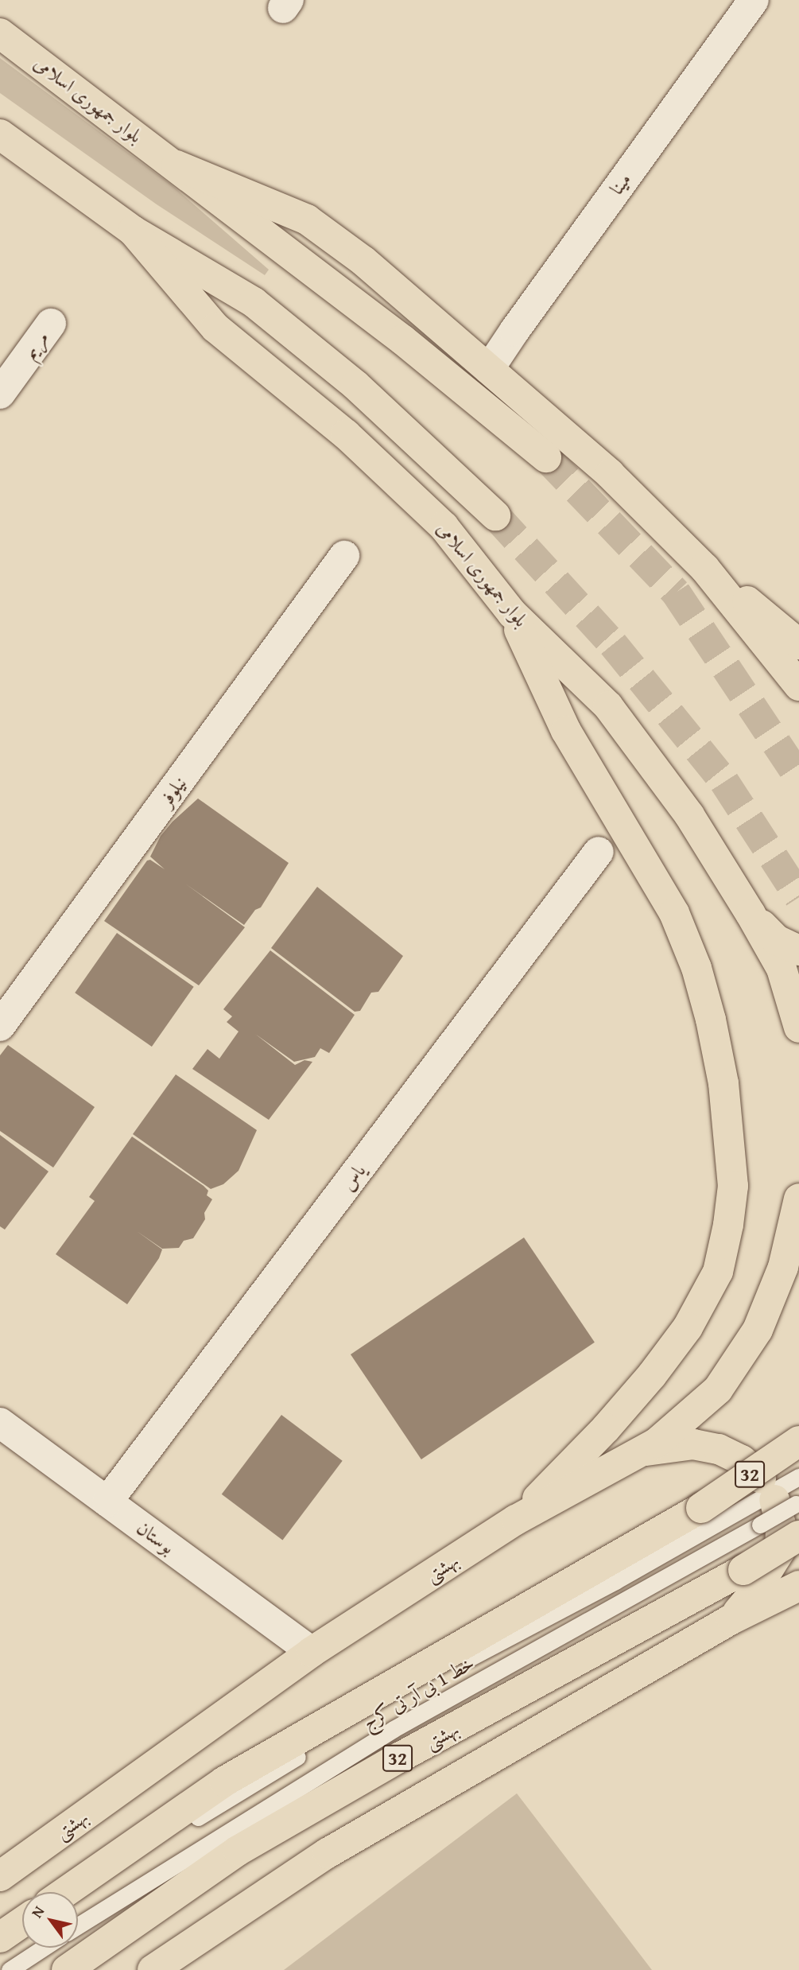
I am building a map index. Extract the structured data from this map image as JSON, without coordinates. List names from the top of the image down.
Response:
{
  "streets": {
    "main road": [
      "بلوار جمهوری اسلامی",
      "32",
      "بهشتى",
      "بهشتی"
    ],
    "street": [
      "مینا",
      "مریم",
      "نیلوفر",
      "یاس",
      "بوستان"
    ],
    "lane": ["خط 1 بی آر تی کرج"]
  },
  "crossings": [
    ["بلوار جمهوری اسلامی", "مینا"],
    ["یاس", "بوستان"],
    ["بوستان", "بهشتى"]
  ],
  "north": "top left"
}
